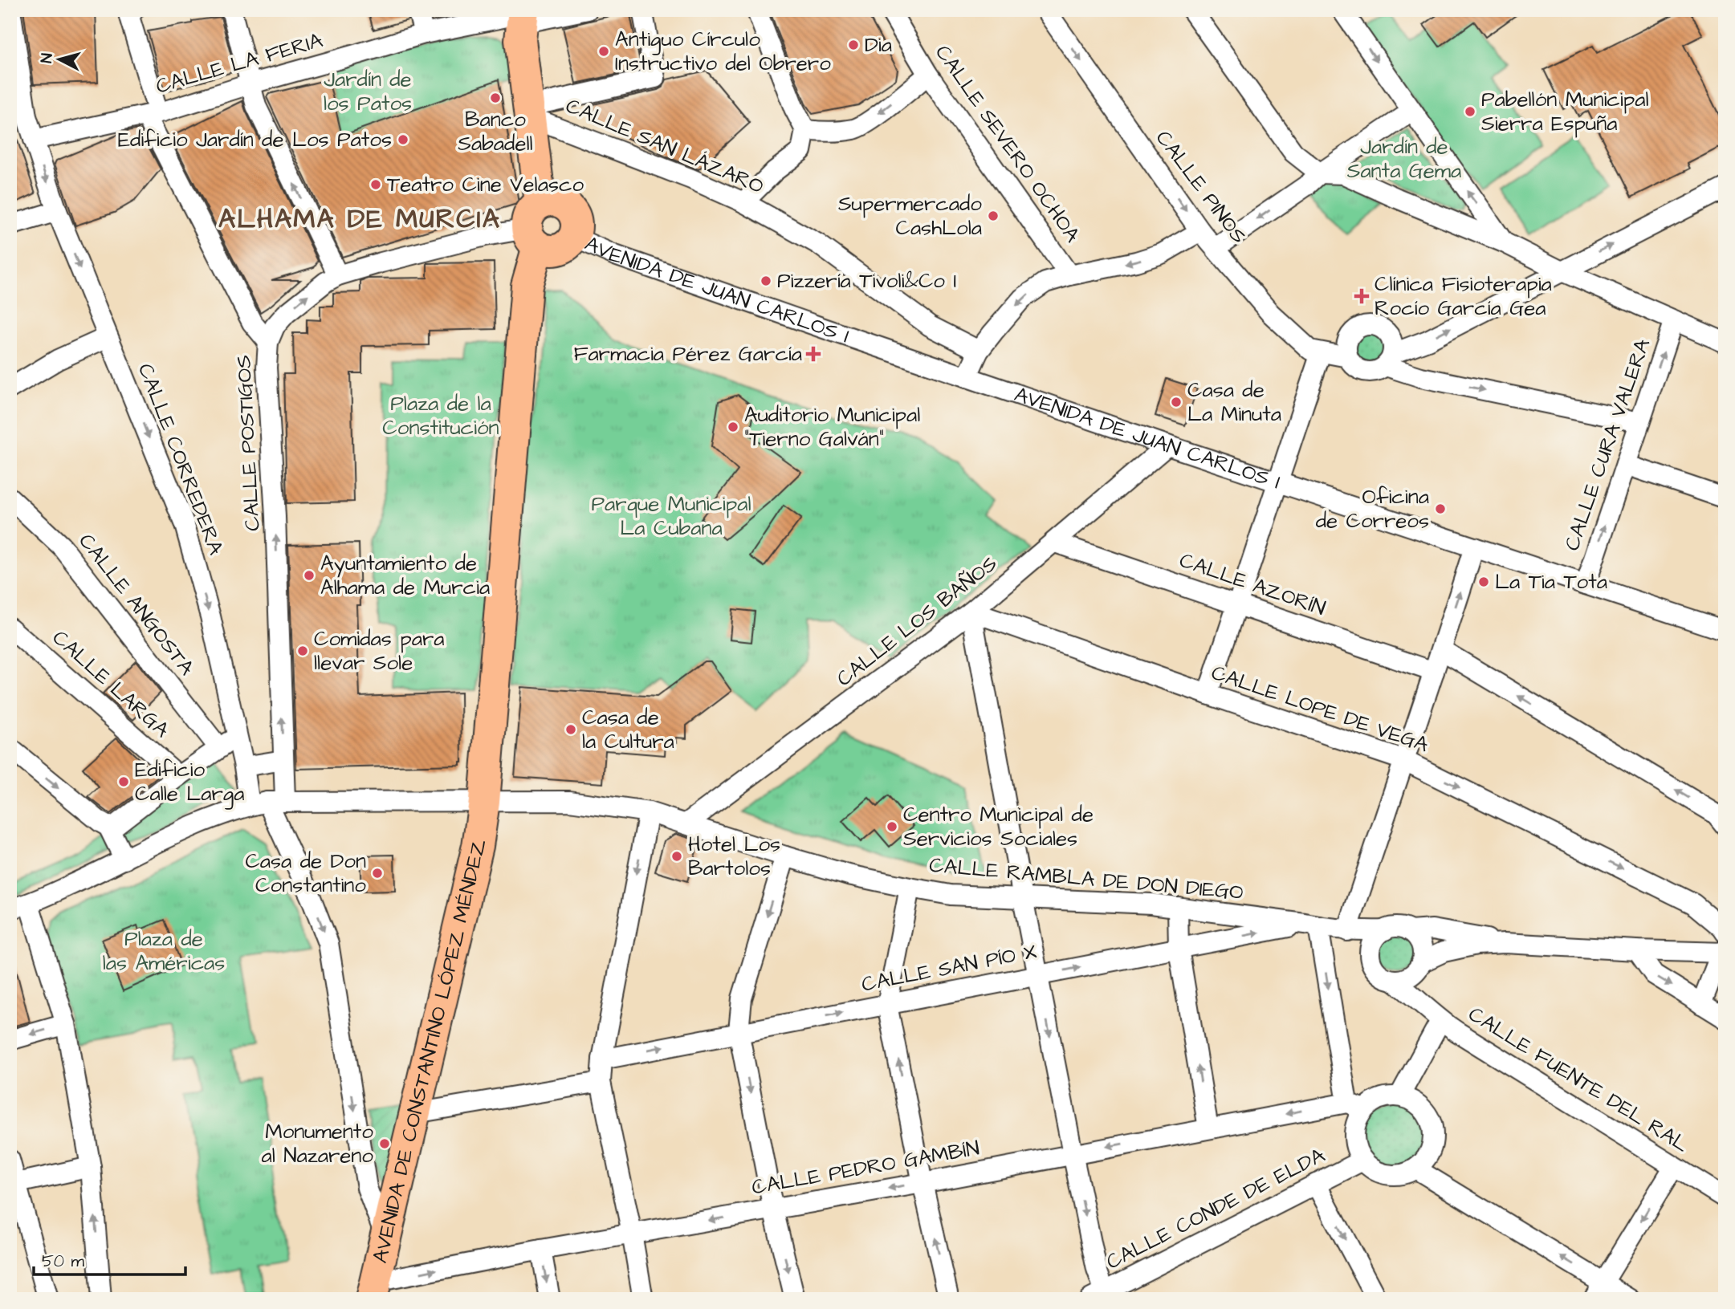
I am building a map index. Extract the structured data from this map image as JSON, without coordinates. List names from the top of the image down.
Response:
{
  "streets": {
    "main road": ["AVENIDA DE CONSTANTINO LÓPEZ MÉNDEZ"],
    "street": [
      "CALLE LA FERIA",
      "CALLE SEVERO OCHOA",
      "CALLE SAN LÁZARO",
      "CALLE PINOS",
      "AVENIDA DE JUAN CARLOS I",
      "CALLE POSTIGOS",
      "CALLE CURA VALERA",
      "CALLE CORREDERA",
      "CALLE AZORÍN",
      "CALLE ANGOSTA",
      "CALLE LOS BAÑOS",
      "CALLE LARGA",
      "CALLE LOPE DE VEGA",
      "CALLE RAMBLA DE DON DIEGO",
      "CALLE SAN PÍO X",
      "CALLE FUENTE DEL RAL",
      "CALLE PEDRO GAMBÍN",
      "CALLE CONDE DE ELDA"
    ]
  },
  "crossings": [
    ["CALLE LA FERIA", "CALLE POSTIGOS"],
    ["CALLE LA FERIA", "CALLE CORREDERA"],
    ["AVENIDA DE JUAN CARLOS I", "CALLE CURA VALERA"],
    ["AVENIDA DE JUAN CARLOS I", "CALLE LOS BAÑOS"],
    ["CALLE POSTIGOS", "CALLE CORREDERA"],
    ["CALLE POSTIGOS", "CALLE RAMBLA DE DON DIEGO"],
    ["CALLE CORREDERA", "CALLE RAMBLA DE DON DIEGO"],
    ["CALLE AZORÍN", "CALLE LOS BAÑOS"],
    ["CALLE LOS BAÑOS", "CALLE LOPE DE VEGA"],
    ["CALLE LOS BAÑOS", "CALLE RAMBLA DE DON DIEGO"],
    ["CALLE RAMBLA DE DON DIEGO", "CALLE SAN PÍO X"],
    ["CALLE RAMBLA DE DON DIEGO", "AVENIDA DE CONSTANTINO LÓPEZ MÉNDEZ"],
    ["CALLE RAMBLA DE DON DIEGO", "CALLE FUENTE DEL RAL"],
    ["AVENIDA DE CONSTANTINO LÓPEZ MÉNDEZ", "CALLE PEDRO GAMBÍN"],
    ["CALLE PEDRO GAMBÍN", "CALLE CONDE DE ELDA"]
  ],
  "one_way": [
    "CALLE POSTIGOS",
    "CALLE CURA VALERA",
    "CALLE CORREDERA",
    "CALLE SAN PÍO X"
  ],
  "districts": ["ALHAMA DE MURCIA"],
  "parks": [
    "Jardín de los Patos",
    "Jardín de Santa Gema",
    "Plaza de la Constitución",
    "Parque Municipal La Cubana",
    "Plaza de las Américas"
  ],
  "places": {
    "other": [
      "Dia",
      "Antiguo Círculo Instructivo del Obrero",
      "Banco Sabadell",
      "Pabellón Municipal Sierra Espuña",
      "Edificio Jardín de Los Patos",
      "Teatro Cine Velasco",
      "Supermercado CashLola",
      "Pizzería Tivoli&Co I",
      "Casa de La Minuta",
      "Auditorio Municipal \"Tierno Galván\"",
      "Oficina de Correos",
      "Ayuntamiento de Alhama de Murcia",
      "La Tia Tota",
      "Comidas para llevar Sole",
      "Casa de la Cultura",
      "Edificio Calle Larga",
      "Centro Municipal de Servicios Sociales",
      "Hotel Los Bartolos",
      "Casa de Don Constantino",
      "Monumento al Nazareno"
    ],
    "health": ["Clínica Fisioterapia Rocío García Gea", "Farmacia Pérez García"]
  },
  "scale_bar": "50 m",
  "north": "left"
}
